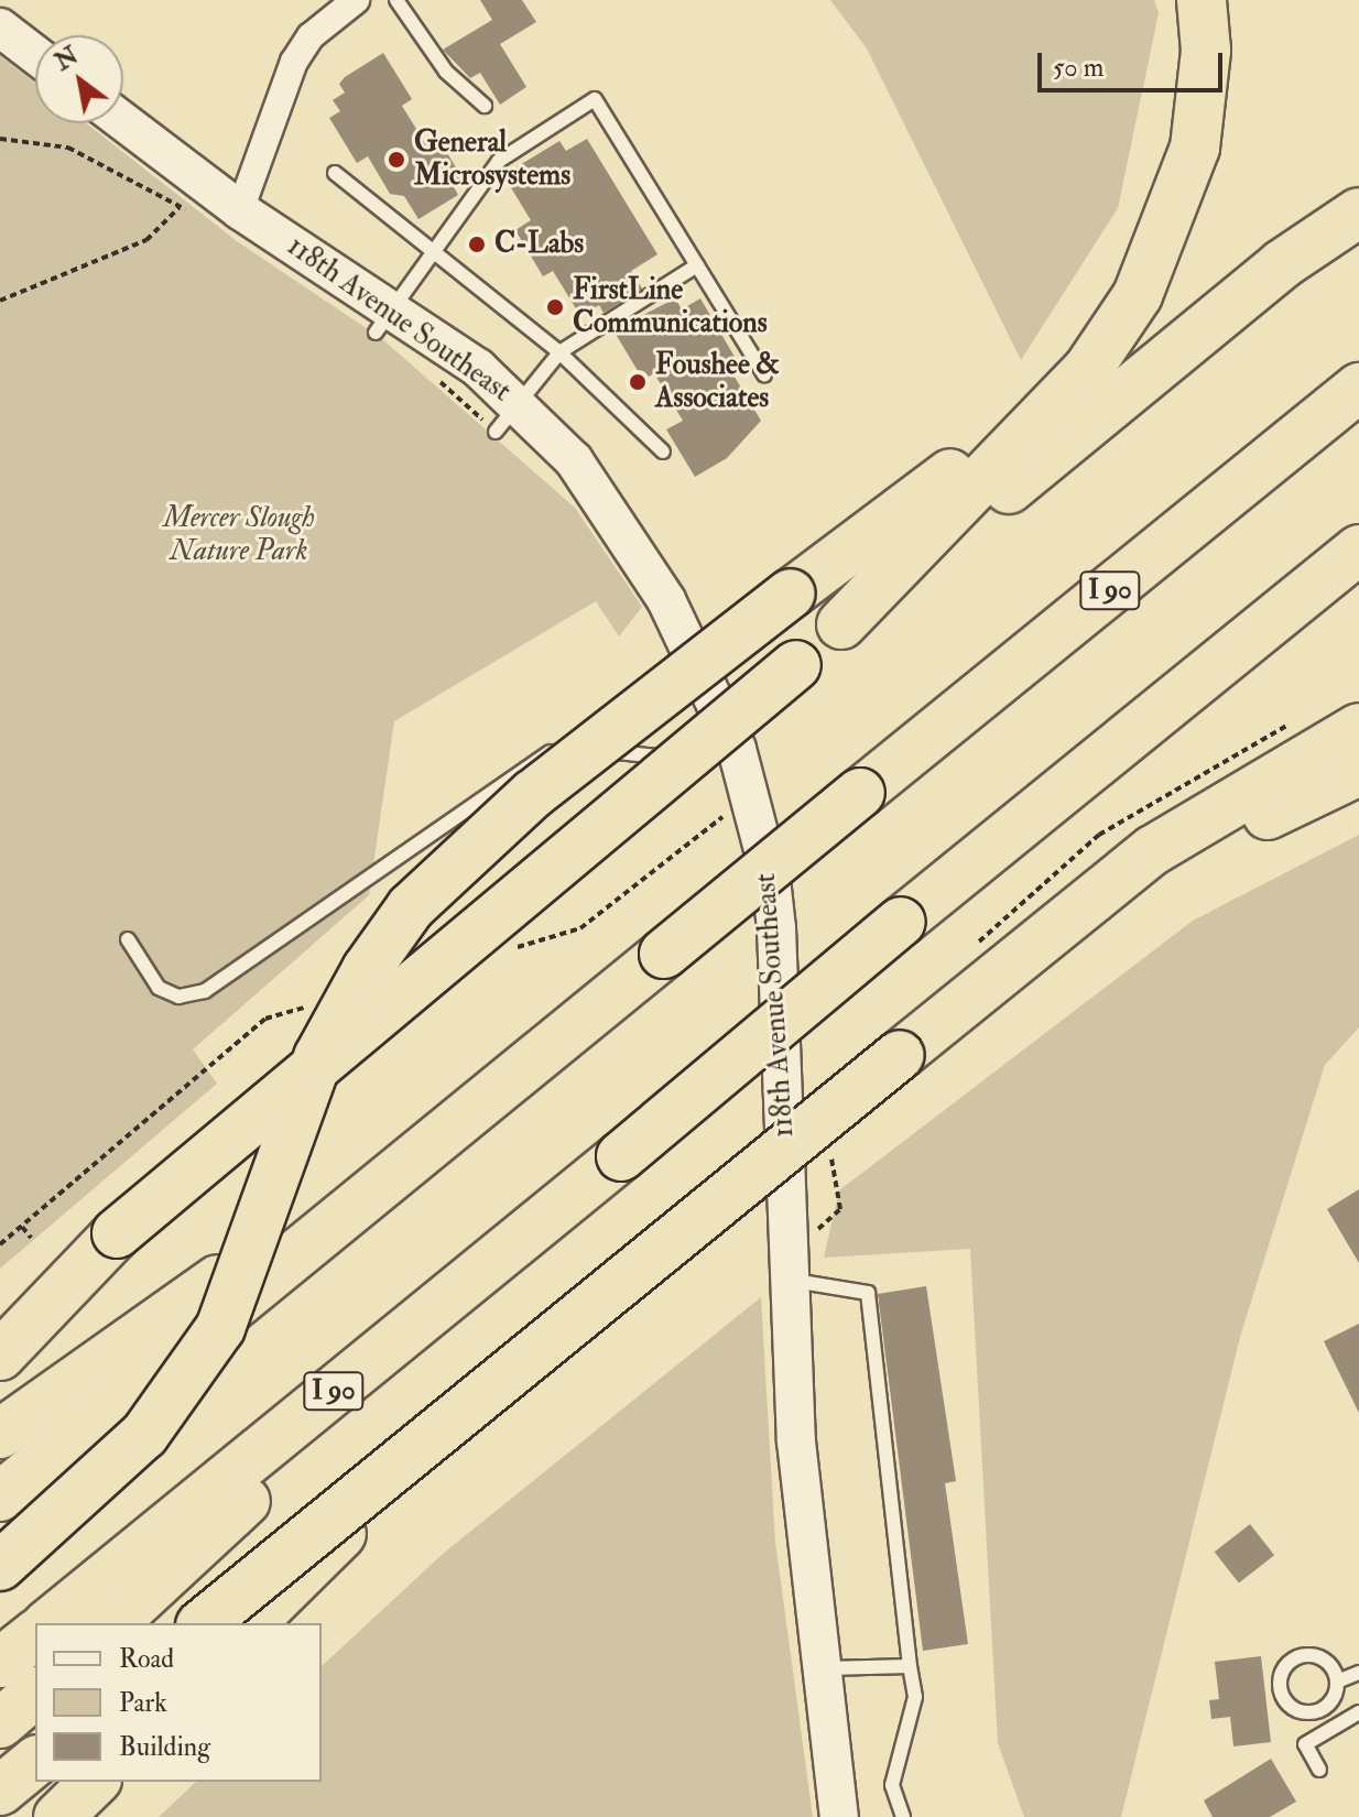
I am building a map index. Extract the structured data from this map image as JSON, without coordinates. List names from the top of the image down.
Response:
{
  "streets": {
    "highway": ["I 90"],
    "street": ["118th Avenue Southeast"]
  },
  "parks": ["Mercer Slough Nature Park"],
  "places": [
    "General Microsystems",
    "C-Labs",
    "FirstLine Communications",
    "Foushee & Associates"
  ],
  "legend": ["Road", "Park", "Building"],
  "scale_bar": "50 m",
  "north": "top left"
}
